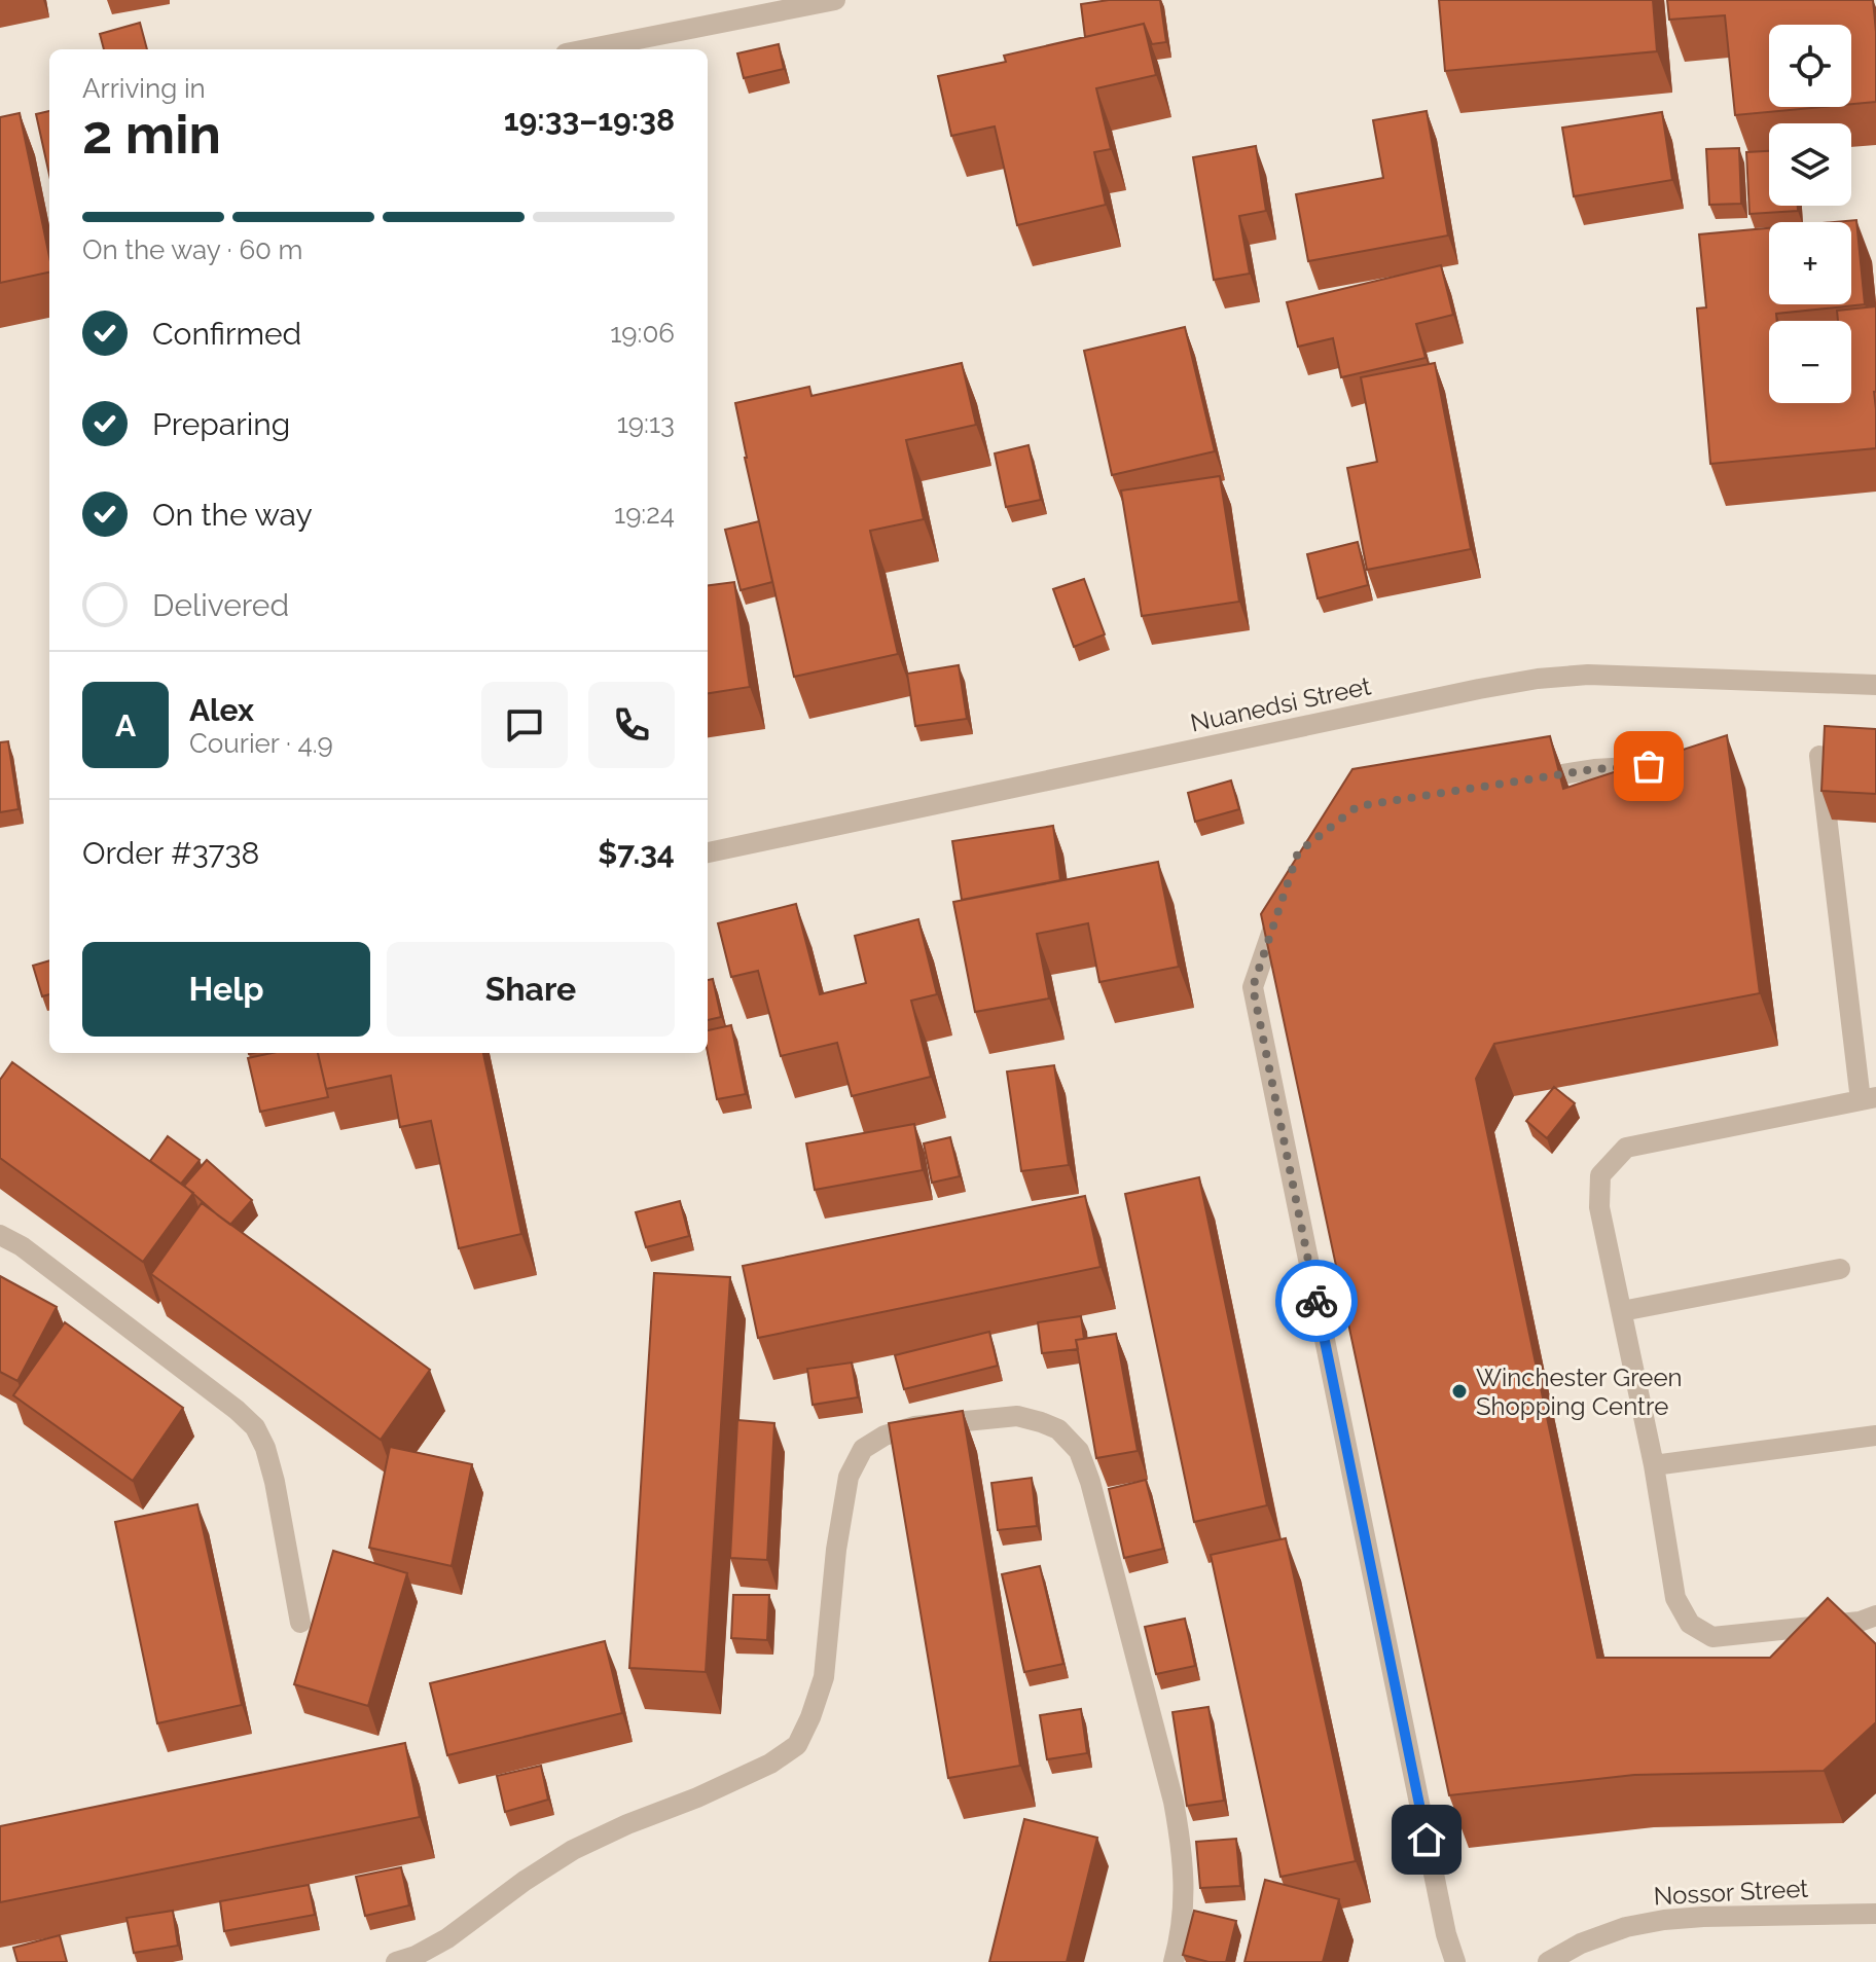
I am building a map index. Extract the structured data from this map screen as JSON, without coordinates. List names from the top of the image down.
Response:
{
  "streets": {
    "street": ["Nuanedsi Street", "Nossor Street"]
  },
  "places": ["Winchester Green Shopping Centre"],
  "page": {
    "map_buttons": ["+", "−"],
    "heading": ["2 min", "Arriving in", "19:33–19:38"],
    "panel": [
      "Alex",
      "Courier · 4.9",
      "Order #3738",
      "$7.34"
    ],
    "bar": "On the way · 60 m",
    "list": [
      ["Confirmed", "19:06"],
      ["Preparing", "19:13"],
      ["On the way", "19:24"],
      "Delivered"
    ],
    "round": "A",
    "buttons": ["Help", "Share"]
  }
}
